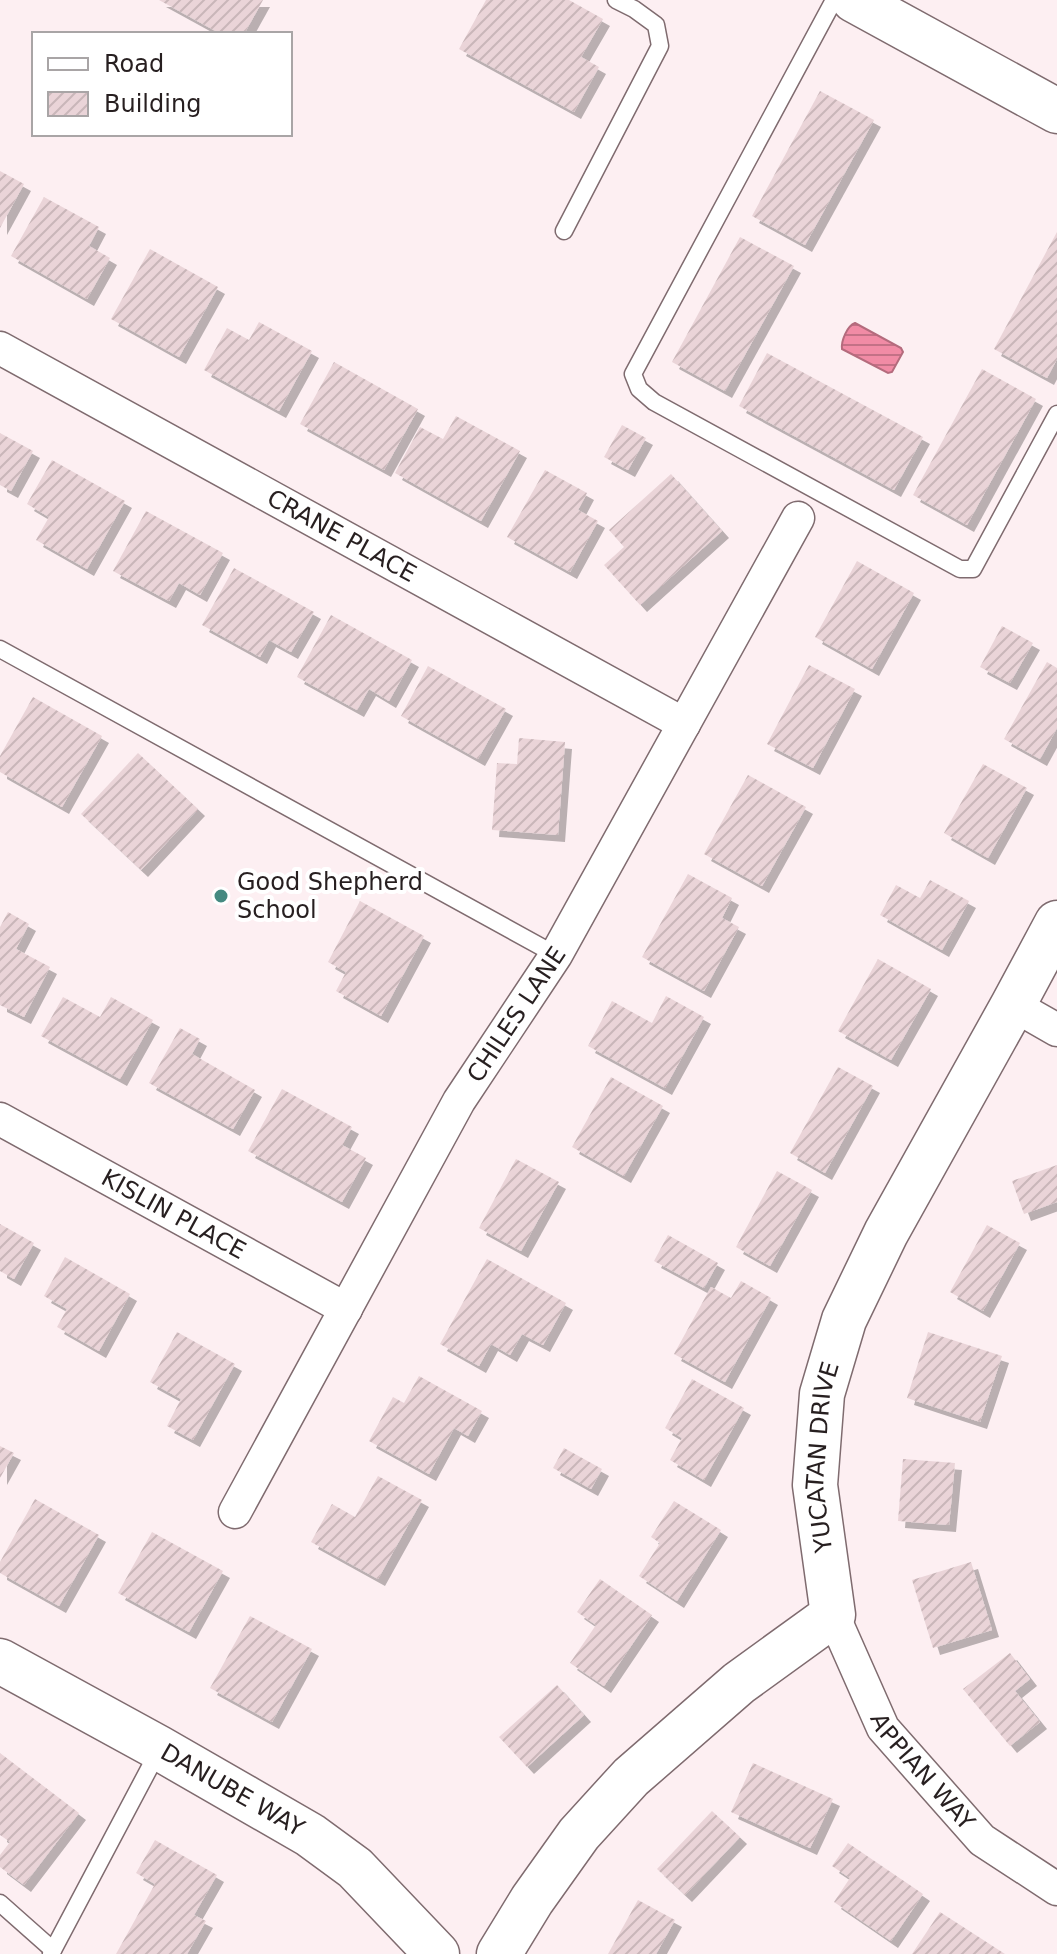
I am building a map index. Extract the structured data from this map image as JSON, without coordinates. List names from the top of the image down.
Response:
{
  "streets": {
    "street": [
      "CRANE PLACE",
      "CHILES LANE",
      "KISLIN PLACE",
      "YUCATAN DRIVE",
      "APPIAN WAY",
      "DANUBE WAY"
    ]
  },
  "crossings": [
    ["CRANE PLACE", "CHILES LANE"],
    ["CHILES LANE", "KISLIN PLACE"],
    ["YUCATAN DRIVE", "APPIAN WAY"]
  ],
  "places": ["Good Shepherd School"],
  "legend": ["Road", "Building"]
}
